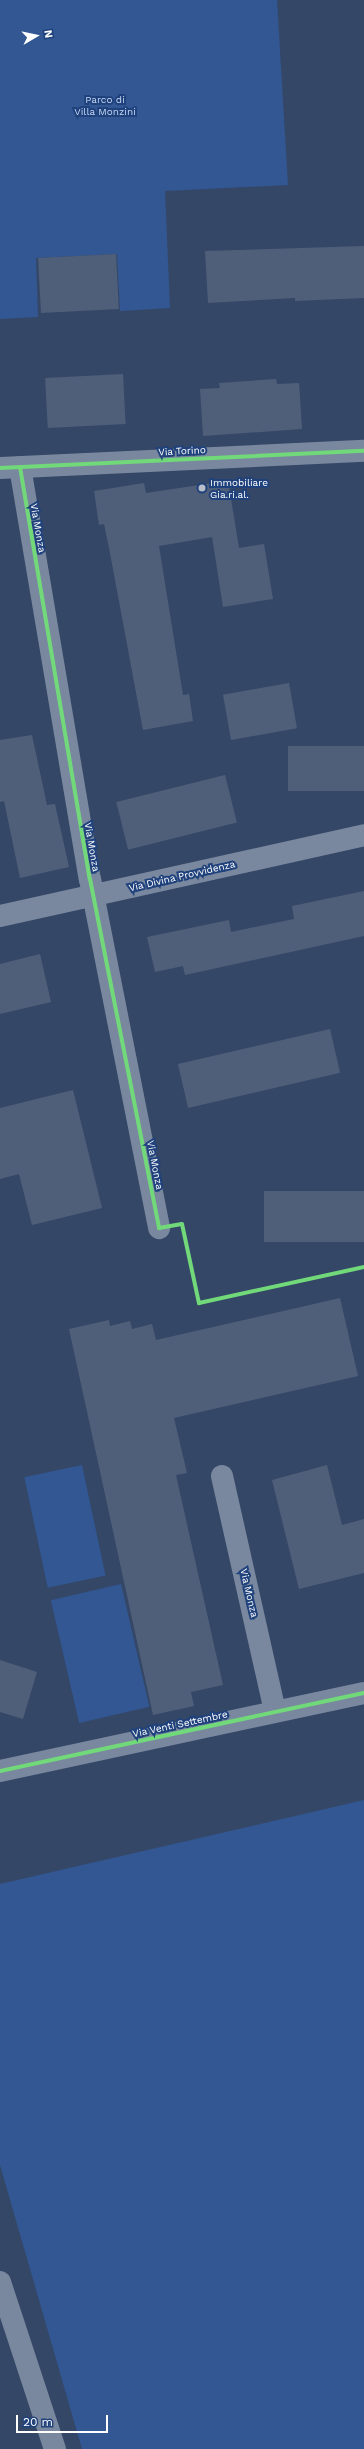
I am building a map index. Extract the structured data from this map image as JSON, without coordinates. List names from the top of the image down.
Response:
{
  "streets": {
    "street": [
      "Via Torino",
      "Via Monza",
      "Via Divina Provvidenza",
      "Via Venti Settembre"
    ]
  },
  "crossings": [
    ["Via Torino", "Via Monza"],
    ["Via Monza", "Via Divina Provvidenza"],
    ["Via Monza", "Via Venti Settembre"]
  ],
  "parks": ["Parco di Villa Monzini"],
  "places": ["Immobiliare Gia.ri.al."],
  "scale_bar": "20 m",
  "north": "right"
}
